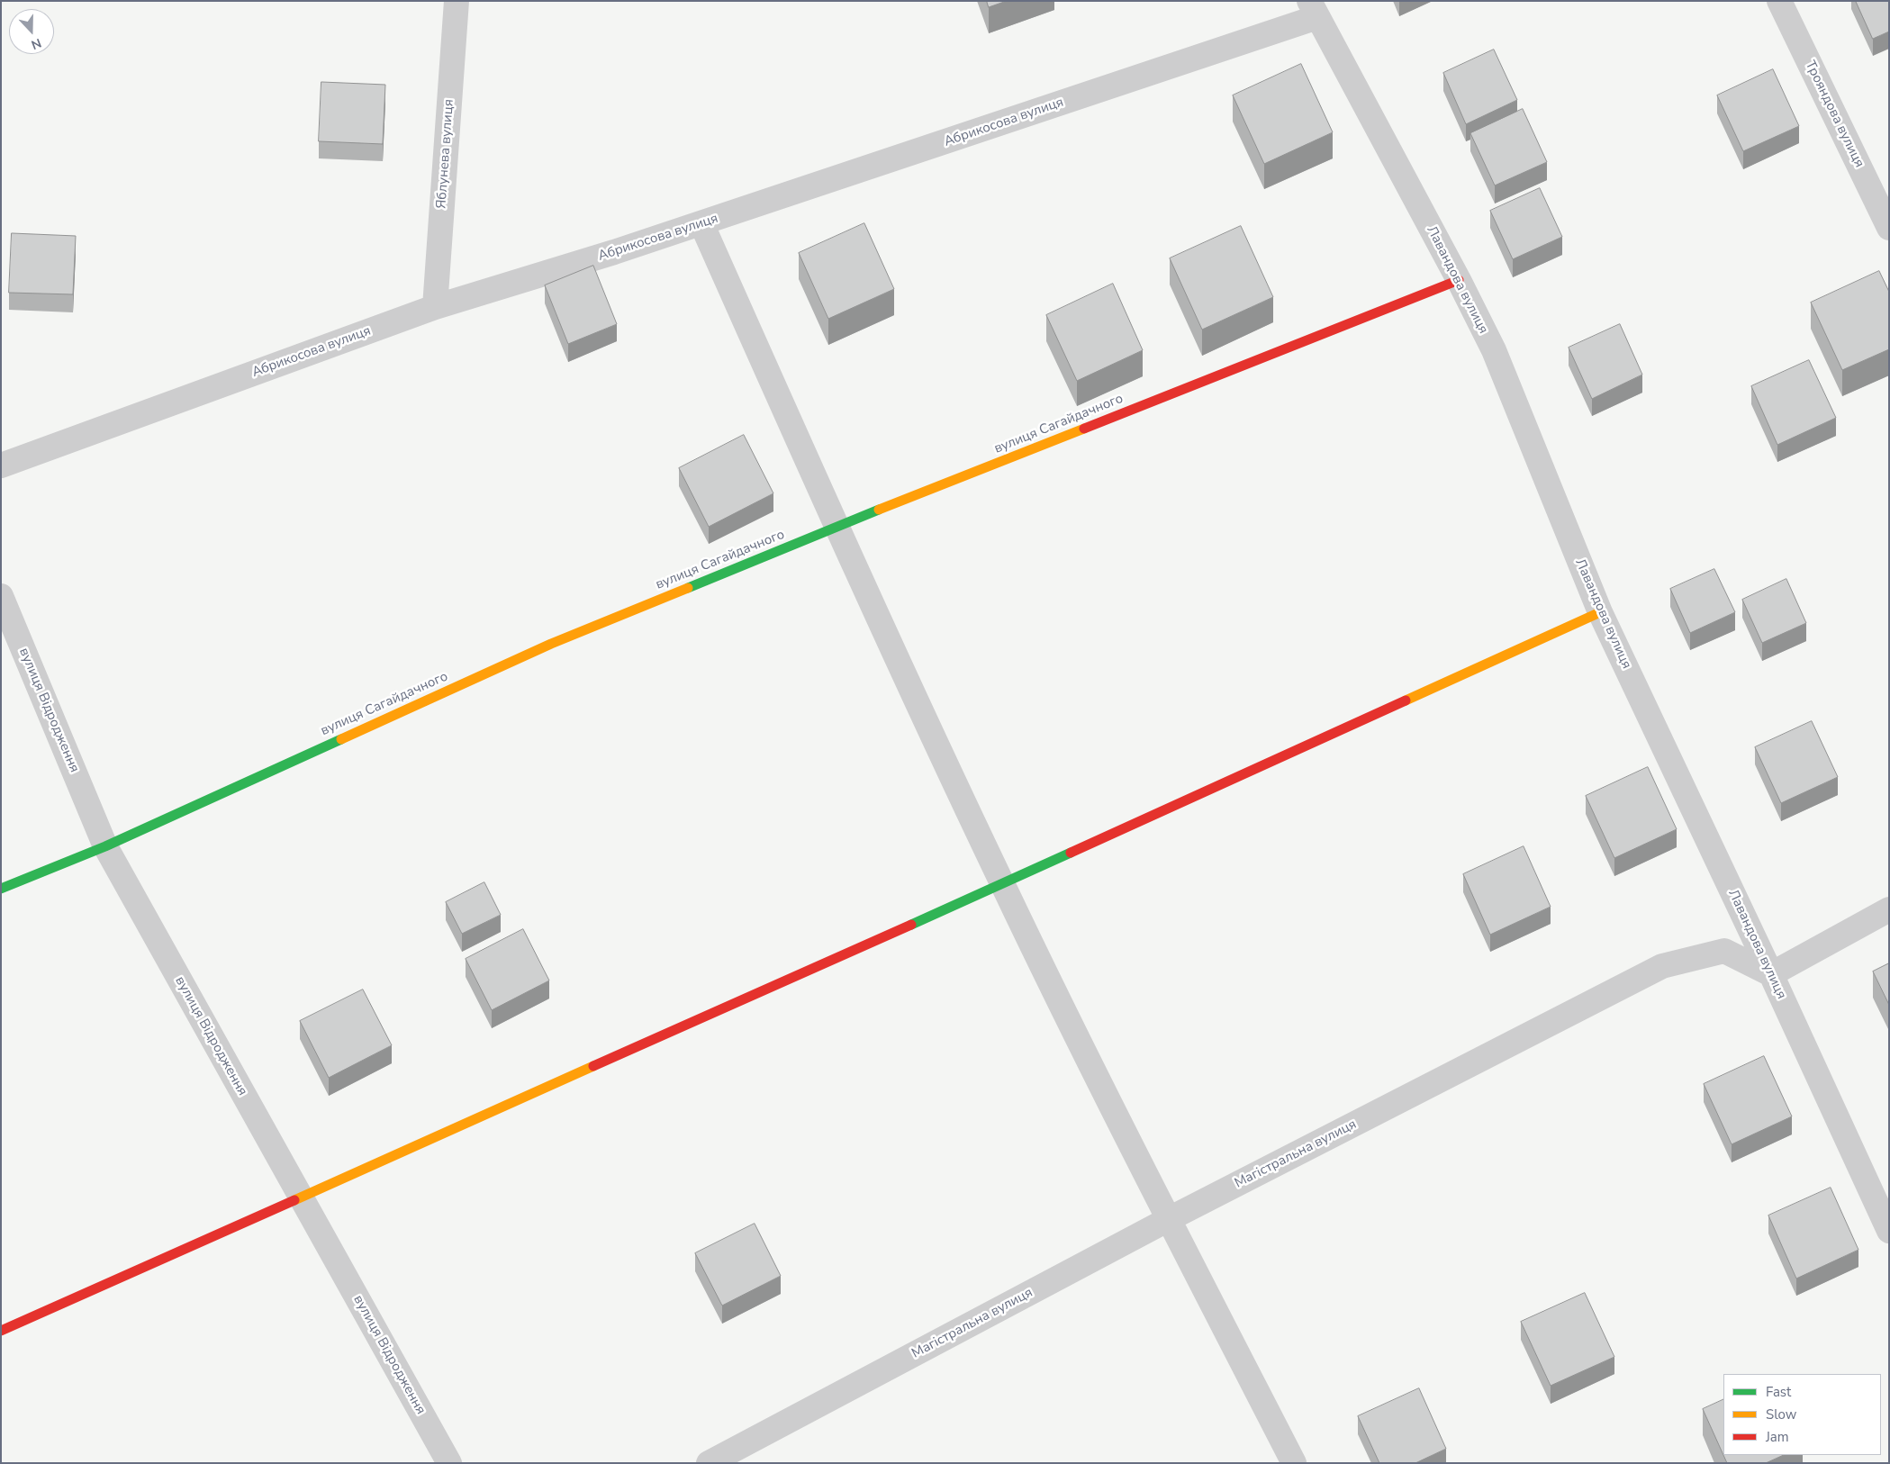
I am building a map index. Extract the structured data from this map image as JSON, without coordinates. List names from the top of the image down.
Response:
{
  "streets": {
    "street": [
      "Трояндова вулиця",
      "Абрикосова вулиця",
      "Яблунева вулиця",
      "Лавандова вулиця",
      "вулиця Сагайдачного",
      "вулиця Відродження",
      "Магістральна вулиця"
    ]
  },
  "crossings": [
    ["Абрикосова вулиця", "Яблунева вулиця"],
    ["Абрикосова вулиця", "Лавандова вулиця"],
    ["Лавандова вулиця", "вулиця Сагайдачного"],
    ["Лавандова вулиця", "Магістральна вулиця"],
    ["вулиця Сагайдачного", "вулиця Відродження"]
  ],
  "legend": ["Fast", "Slow", "Jam"],
  "north": "bottom"
}
